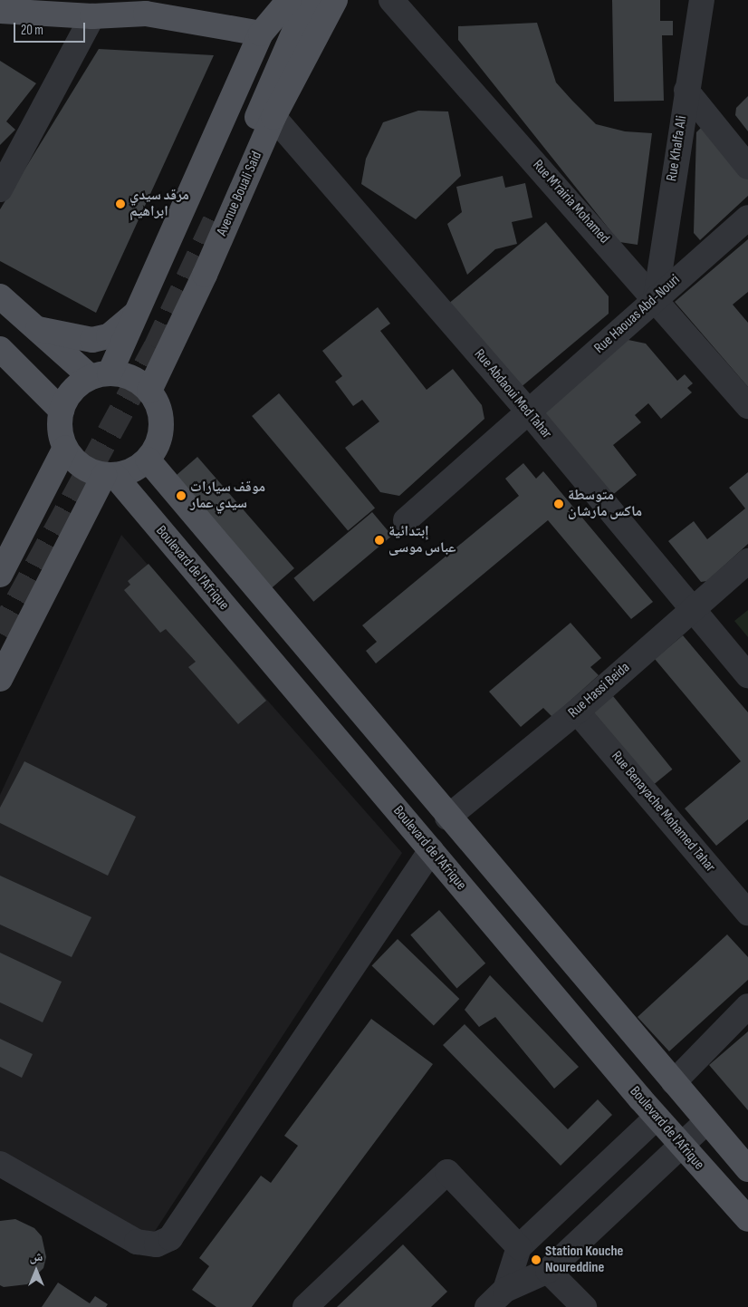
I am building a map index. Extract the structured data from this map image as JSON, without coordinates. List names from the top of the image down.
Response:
{
  "streets": {
    "main road": ["Avenue Bouali Said", "Boulevard de l'Afrique"],
    "street": [
      "Rue Khalfa Ali",
      "Rue M'rairia Mohamed",
      "Rue Haouas Abd-Nouri",
      "Rue Abdaoui Med Tahar",
      "Rue Hassi Beida",
      "Rue Benayache Mohamed Tahar"
    ]
  },
  "crossings": [
    ["Rue Khalfa Ali", "Rue M'rairia Mohamed"],
    ["Rue Khalfa Ali", "Rue Haouas Abd-Nouri"],
    ["Avenue Bouali Said", "Rue Abdaoui Med Tahar"],
    ["Avenue Bouali Said", "Boulevard de l'Afrique"],
    ["Rue M'rairia Mohamed", "Rue Haouas Abd-Nouri"],
    ["Rue Haouas Abd-Nouri", "Rue Abdaoui Med Tahar"],
    ["Rue Abdaoui Med Tahar", "Rue Hassi Beida"],
    ["Rue Hassi Beida", "Rue Benayache Mohamed Tahar"]
  ],
  "places": [
    "مرقد سيدي ابراهيم",
    "موقف سيارات سيدي عمار",
    "متوسطة ماكس مارشان",
    "إبتدائية عباس موسى",
    "Station Kouche Noureddine"
  ],
  "scale_bar": "20 m",
  "north": "top"
}
